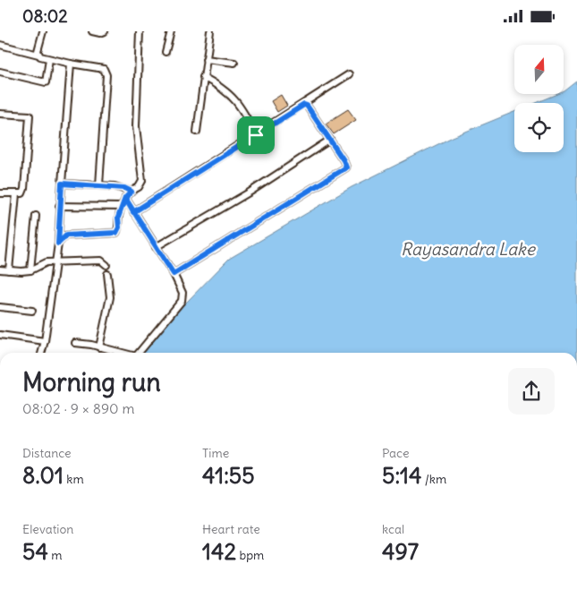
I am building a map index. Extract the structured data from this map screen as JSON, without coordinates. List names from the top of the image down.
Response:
{
  "water": ["Rayasandra Lake"],
  "north": "top",
  "page": {
    "status": "08:02",
    "heading": ["Morning run", "08:02 · 9 × 890 m"],
    "stats": [
      ["Distance", "8.01 km"],
      ["Time", "41:55"],
      ["Pace", "5:14 /km"],
      ["Elevation", "54 m"],
      ["Heart rate", "142 bpm"],
      ["kcal", "497"]
    ]
  }
}
